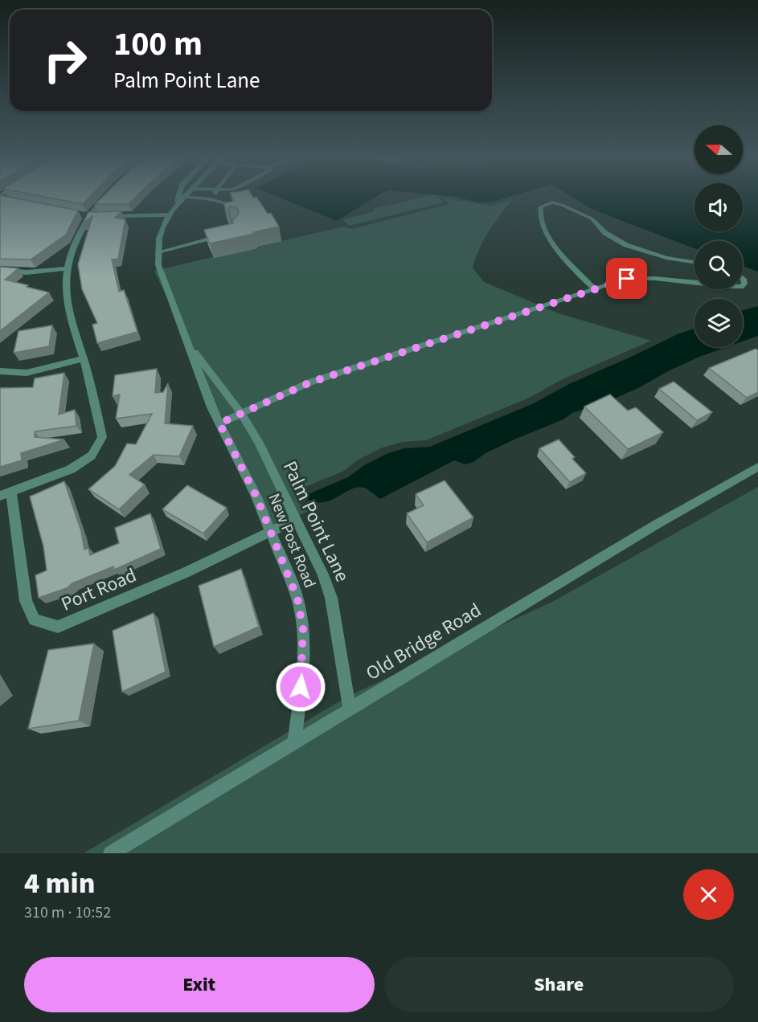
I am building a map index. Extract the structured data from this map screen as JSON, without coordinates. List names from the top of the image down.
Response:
{
  "streets": {
    "street": [
      "Palm Point Lane",
      "New Post Road",
      "Port Road",
      "Old Bridge Road"
    ]
  },
  "crossings": [
    ["Palm Point Lane", "New Post Road"],
    ["Palm Point Lane", "Port Road"],
    ["Palm Point Lane", "Old Bridge Road"],
    ["New Post Road", "Port Road"],
    ["New Post Road", "Old Bridge Road"]
  ],
  "north": "left",
  "page": {
    "turn": ["100 m", "Palm Point Lane"],
    "heading": ["4 min", "310 m · 10:52"],
    "buttons": ["Exit", "Share"]
  }
}
